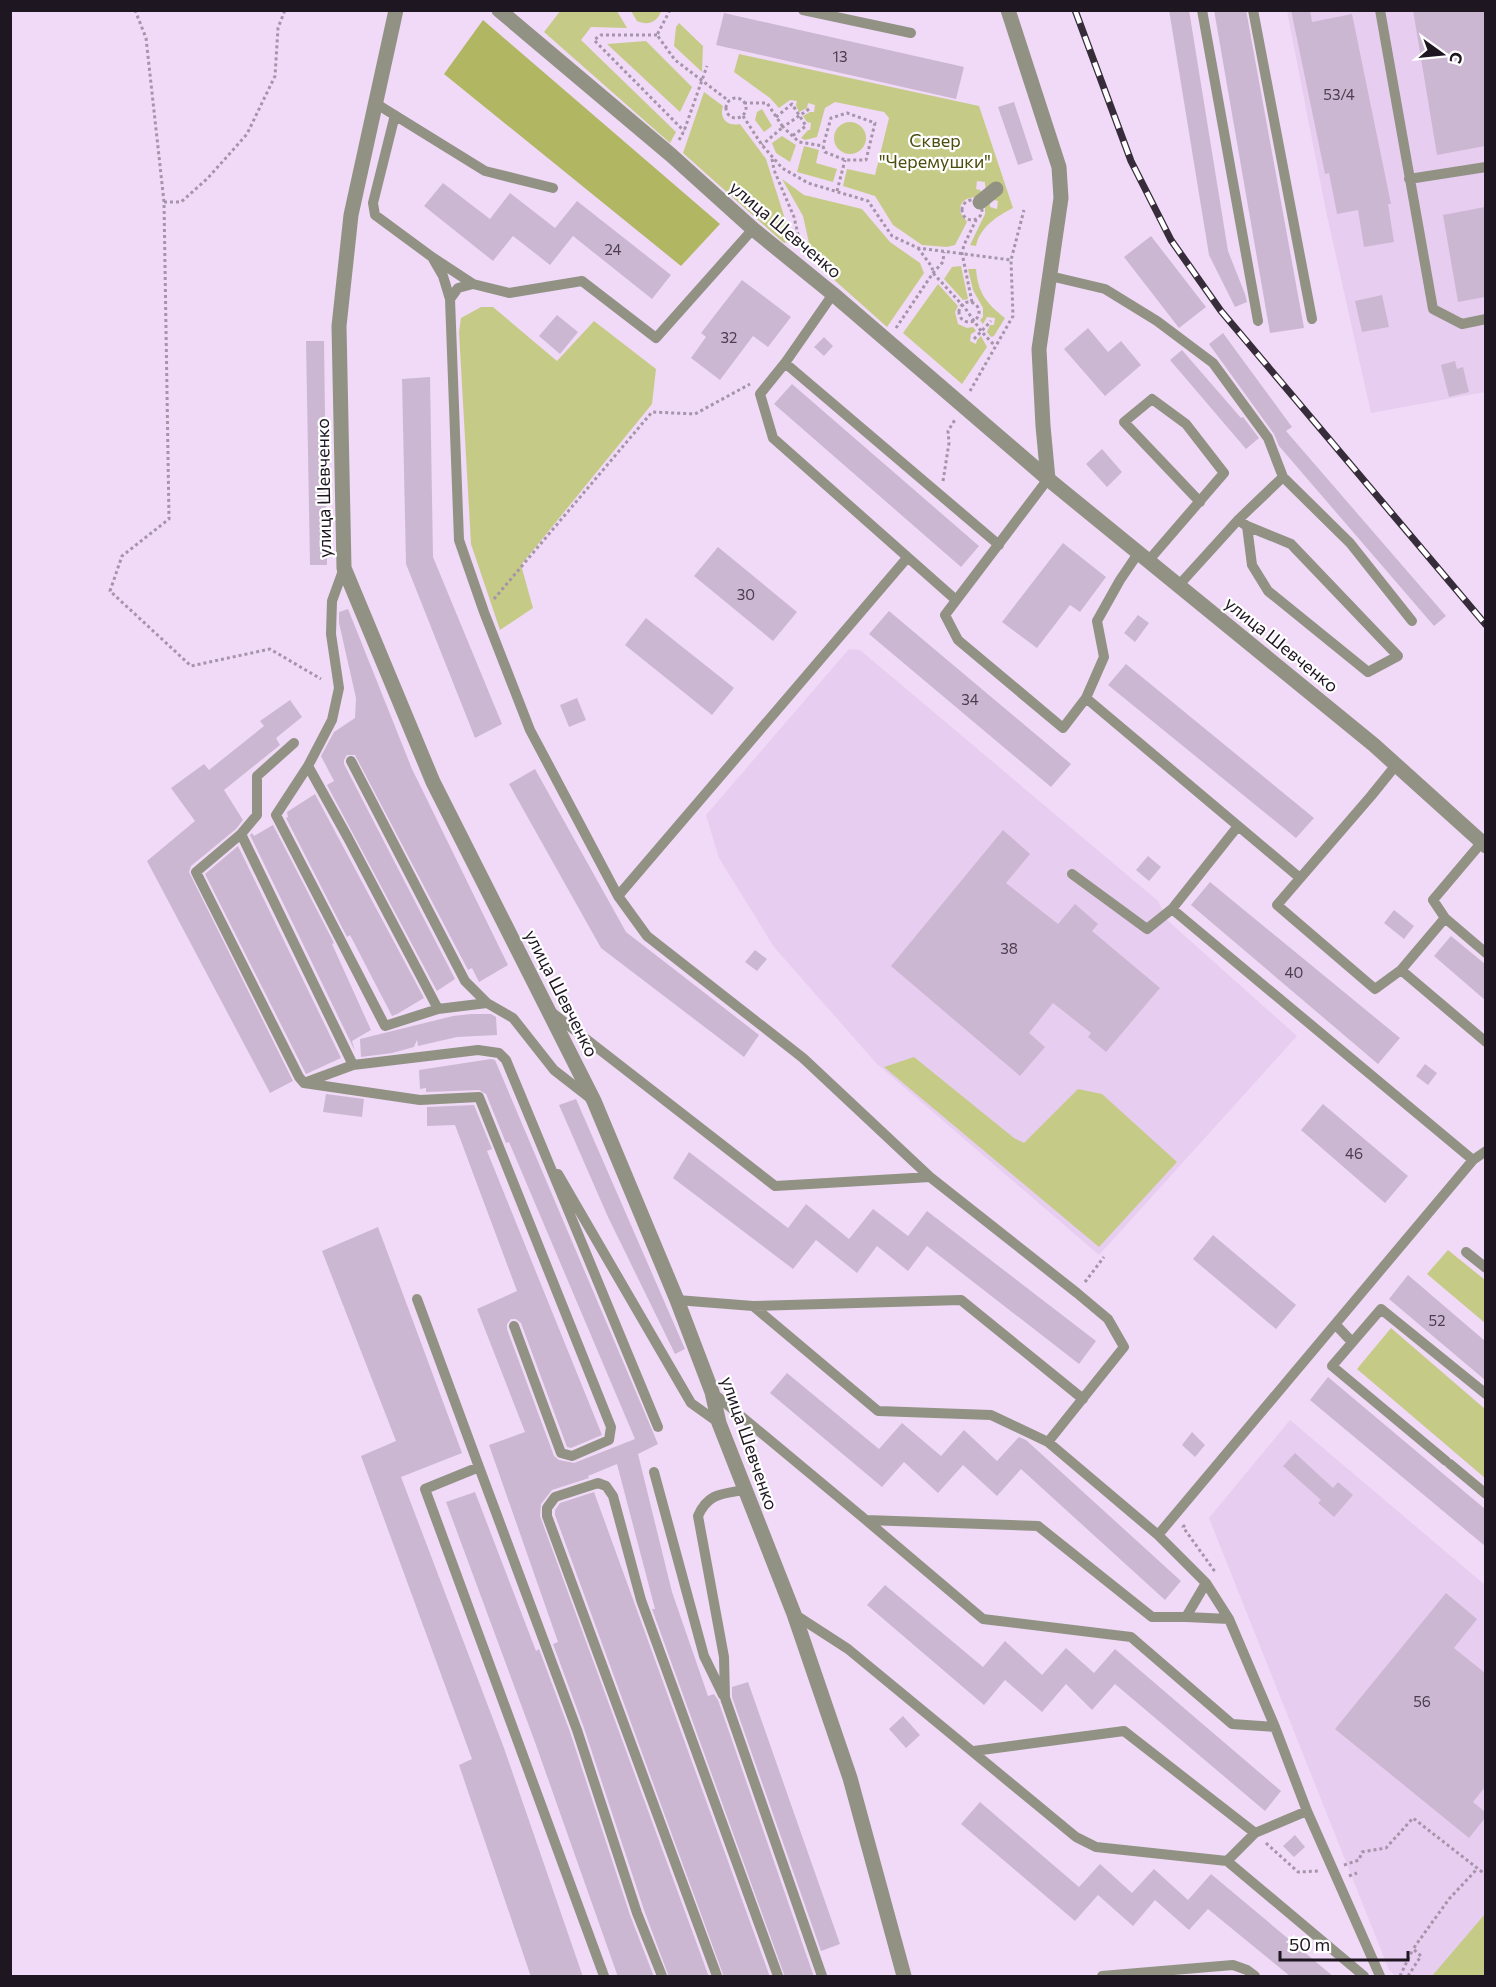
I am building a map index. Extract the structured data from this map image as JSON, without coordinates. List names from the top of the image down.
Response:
{
  "streets": {
    "street": ["улица Шевченко"]
  },
  "parks": ["Сквер \"Черемушки\""],
  "house_numbers": [
    "13",
    "53/4",
    "24",
    "32",
    "30",
    "34",
    "38",
    "40",
    "46",
    "52",
    "56"
  ],
  "scale_bar": "50 m",
  "north": "right"
}
